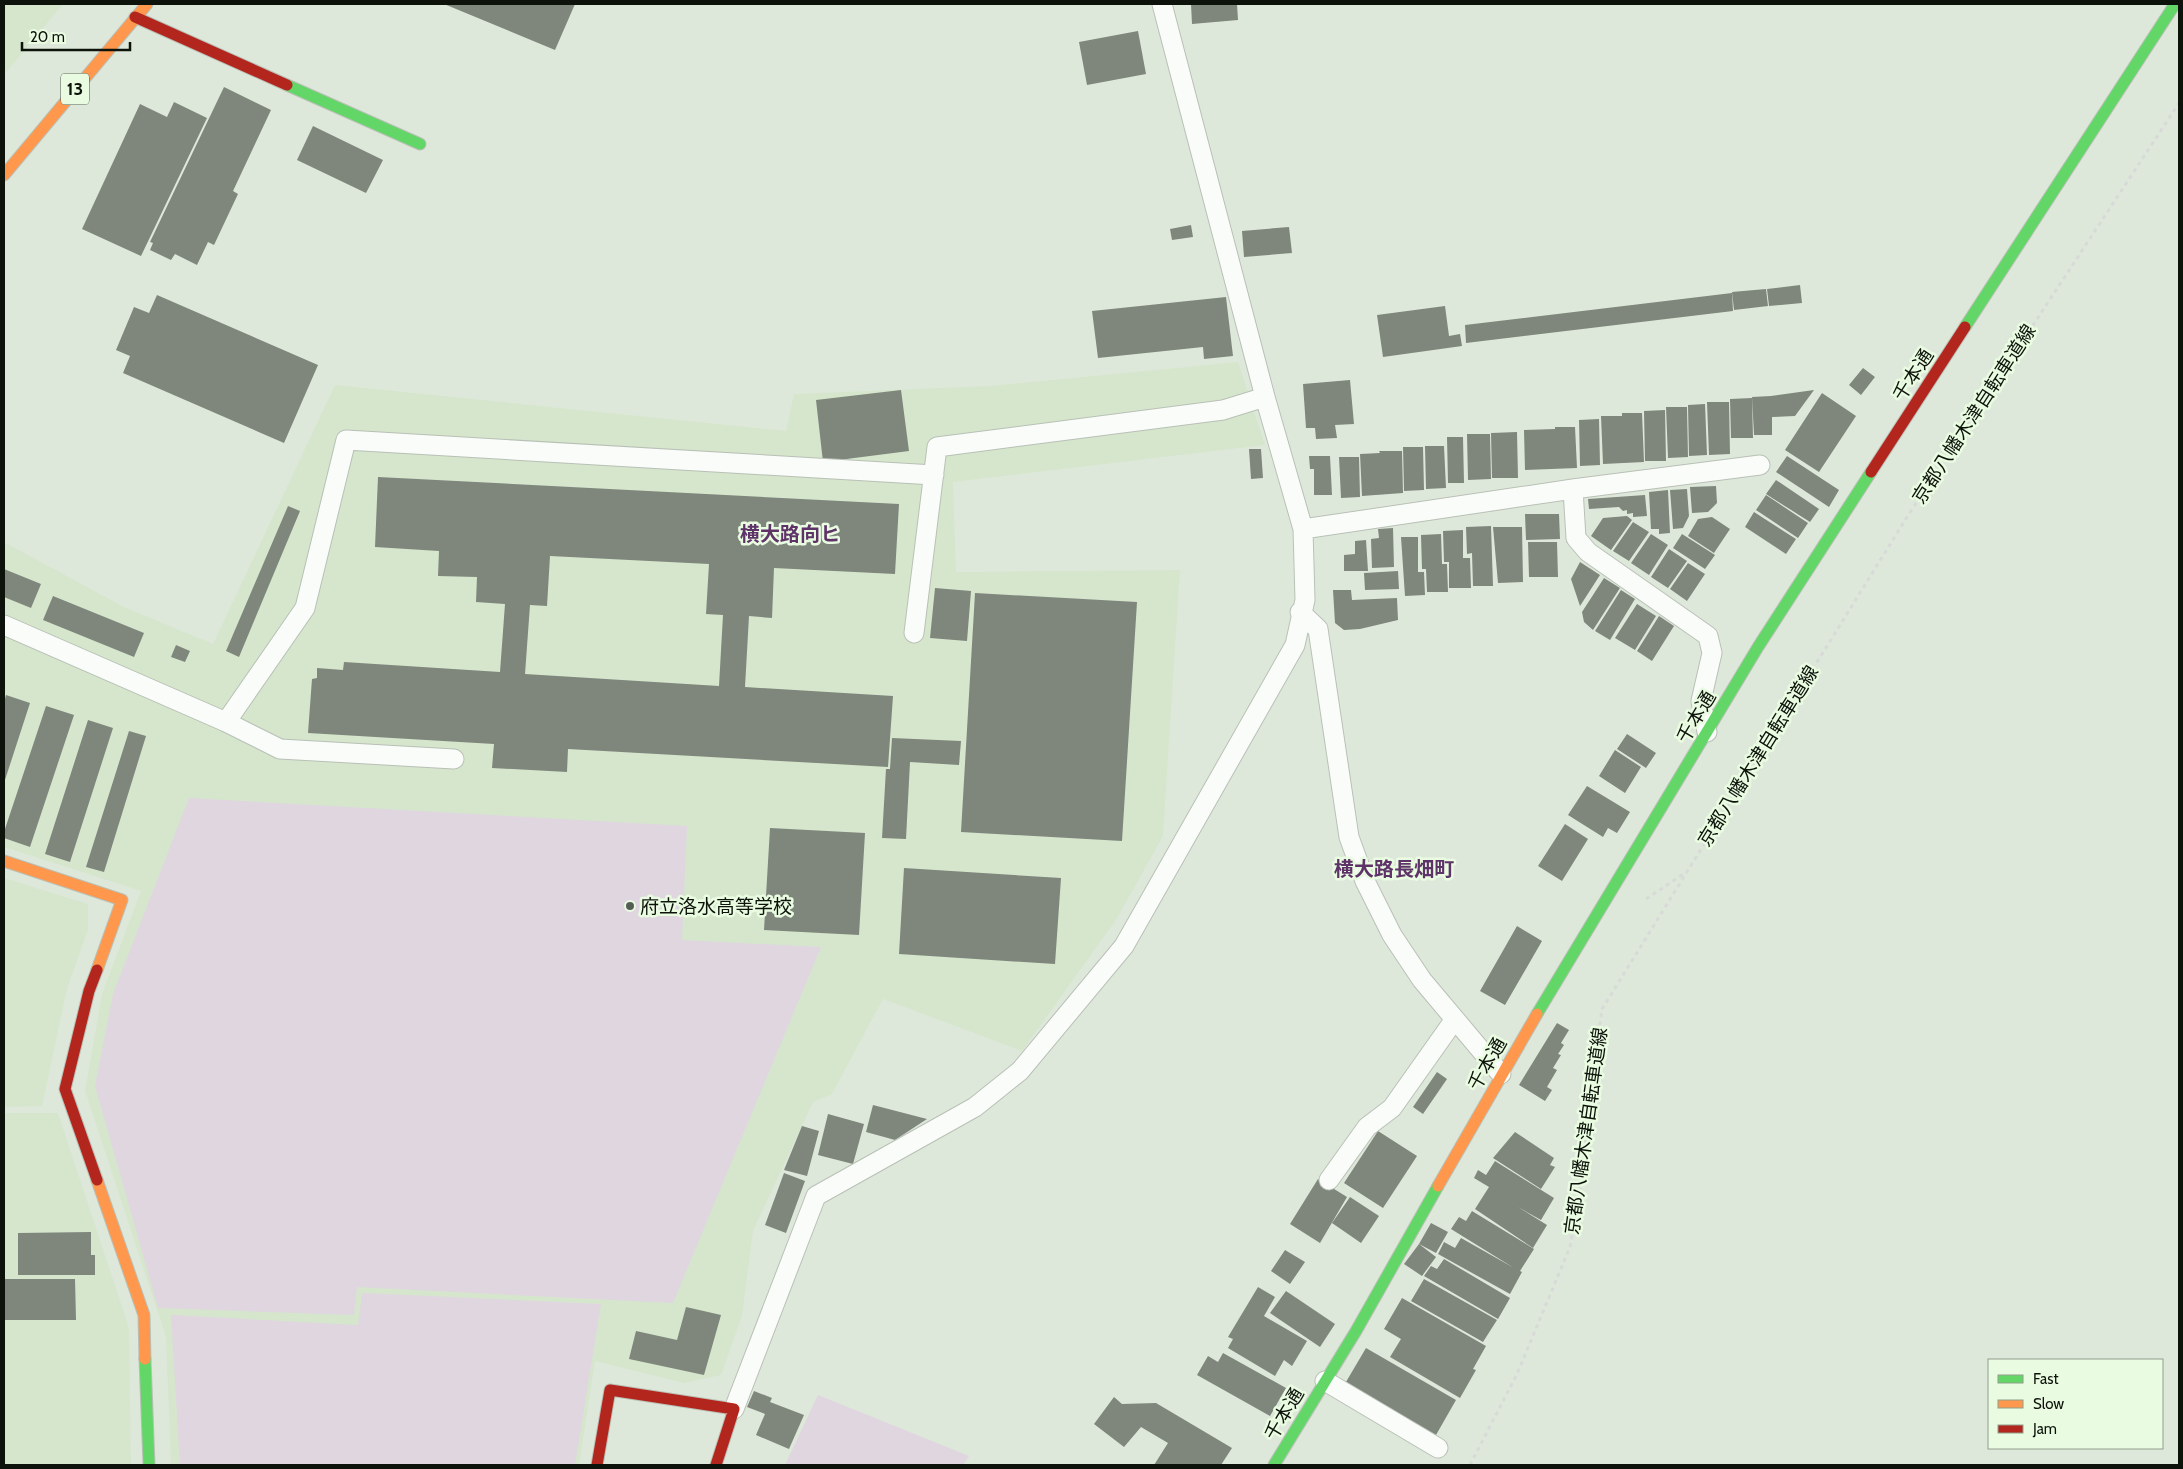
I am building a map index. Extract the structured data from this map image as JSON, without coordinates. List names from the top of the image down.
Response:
{
  "streets": {
    "street": ["13", "千本通"],
    "path": ["京都八幡木津自転車道線"]
  },
  "districts": ["横大路向ヒ", "横大路長畑町"],
  "places": ["府立洛水高等学校"],
  "legend": ["Fast", "Slow", "Jam"],
  "scale_bar": "20 m"
}
